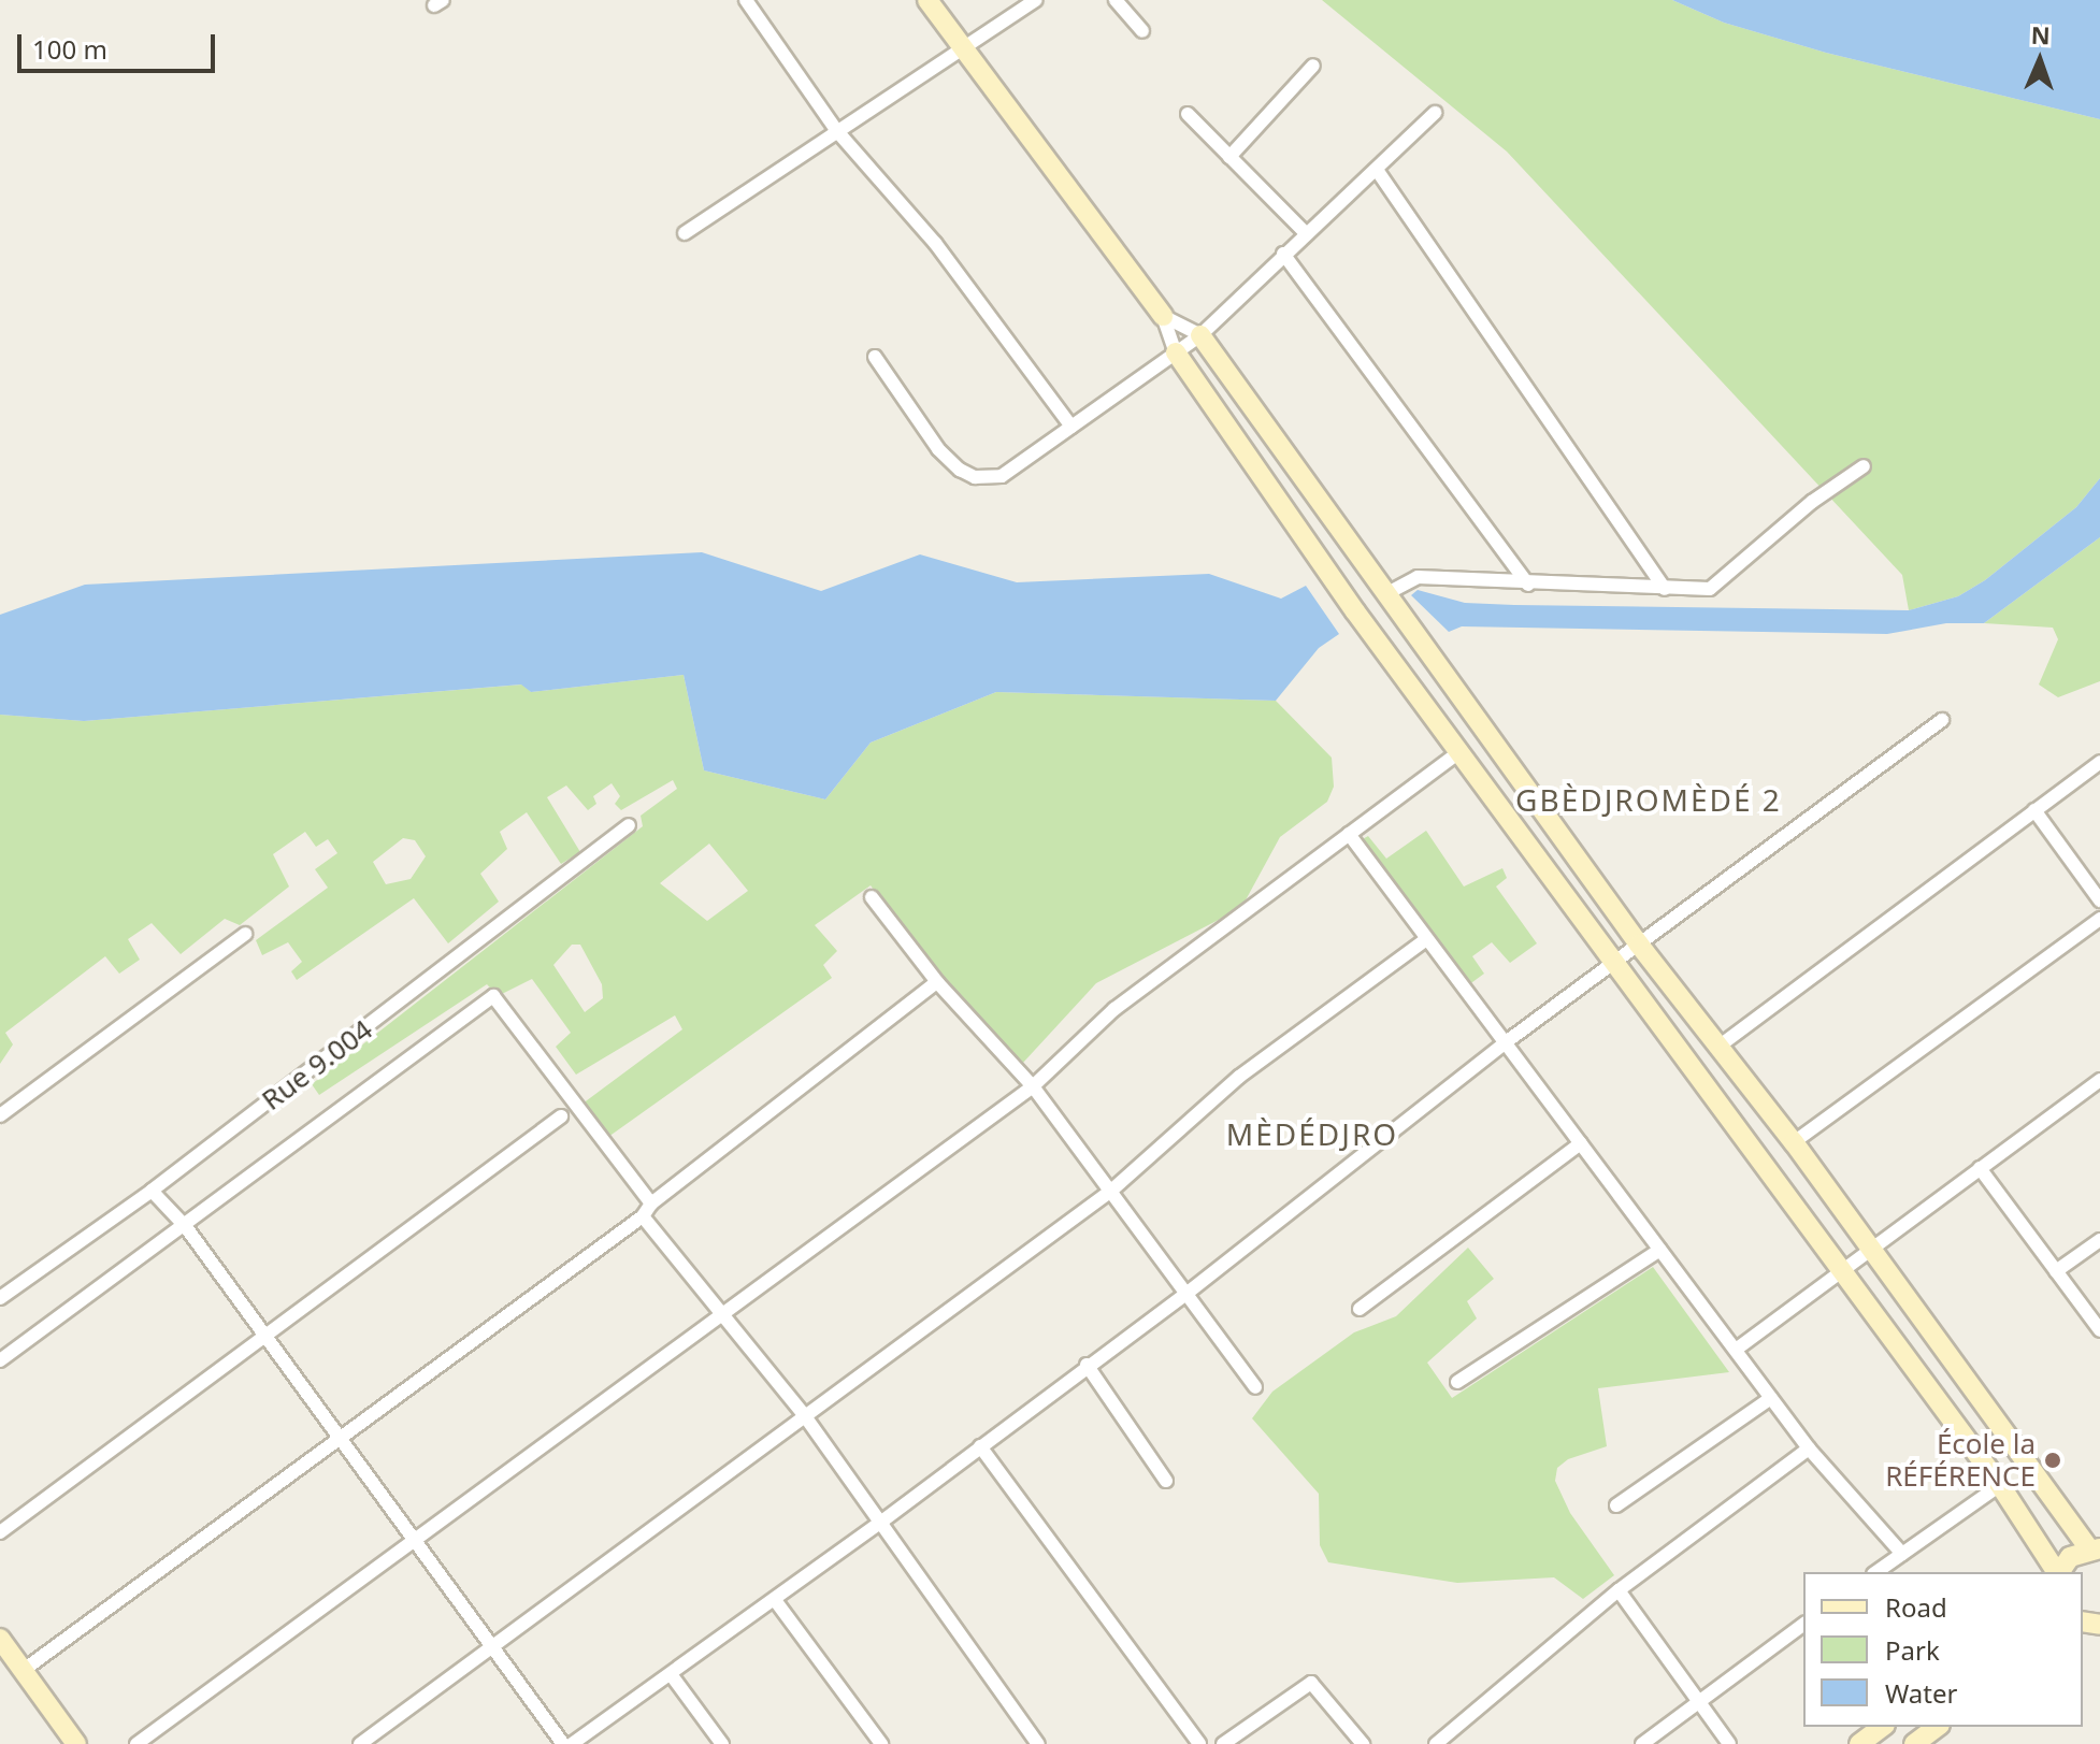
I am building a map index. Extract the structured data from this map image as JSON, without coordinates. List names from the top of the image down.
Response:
{
  "streets": {
    "street": ["Rue 9.004"]
  },
  "districts": ["GBÈDJROMÈDÉ 2", "MÈDÉDJRO"],
  "places": ["École la RÉFÉRENCE"],
  "legend": ["Road", "Park", "Water"],
  "scale_bar": "100 m",
  "north": "top"
}
